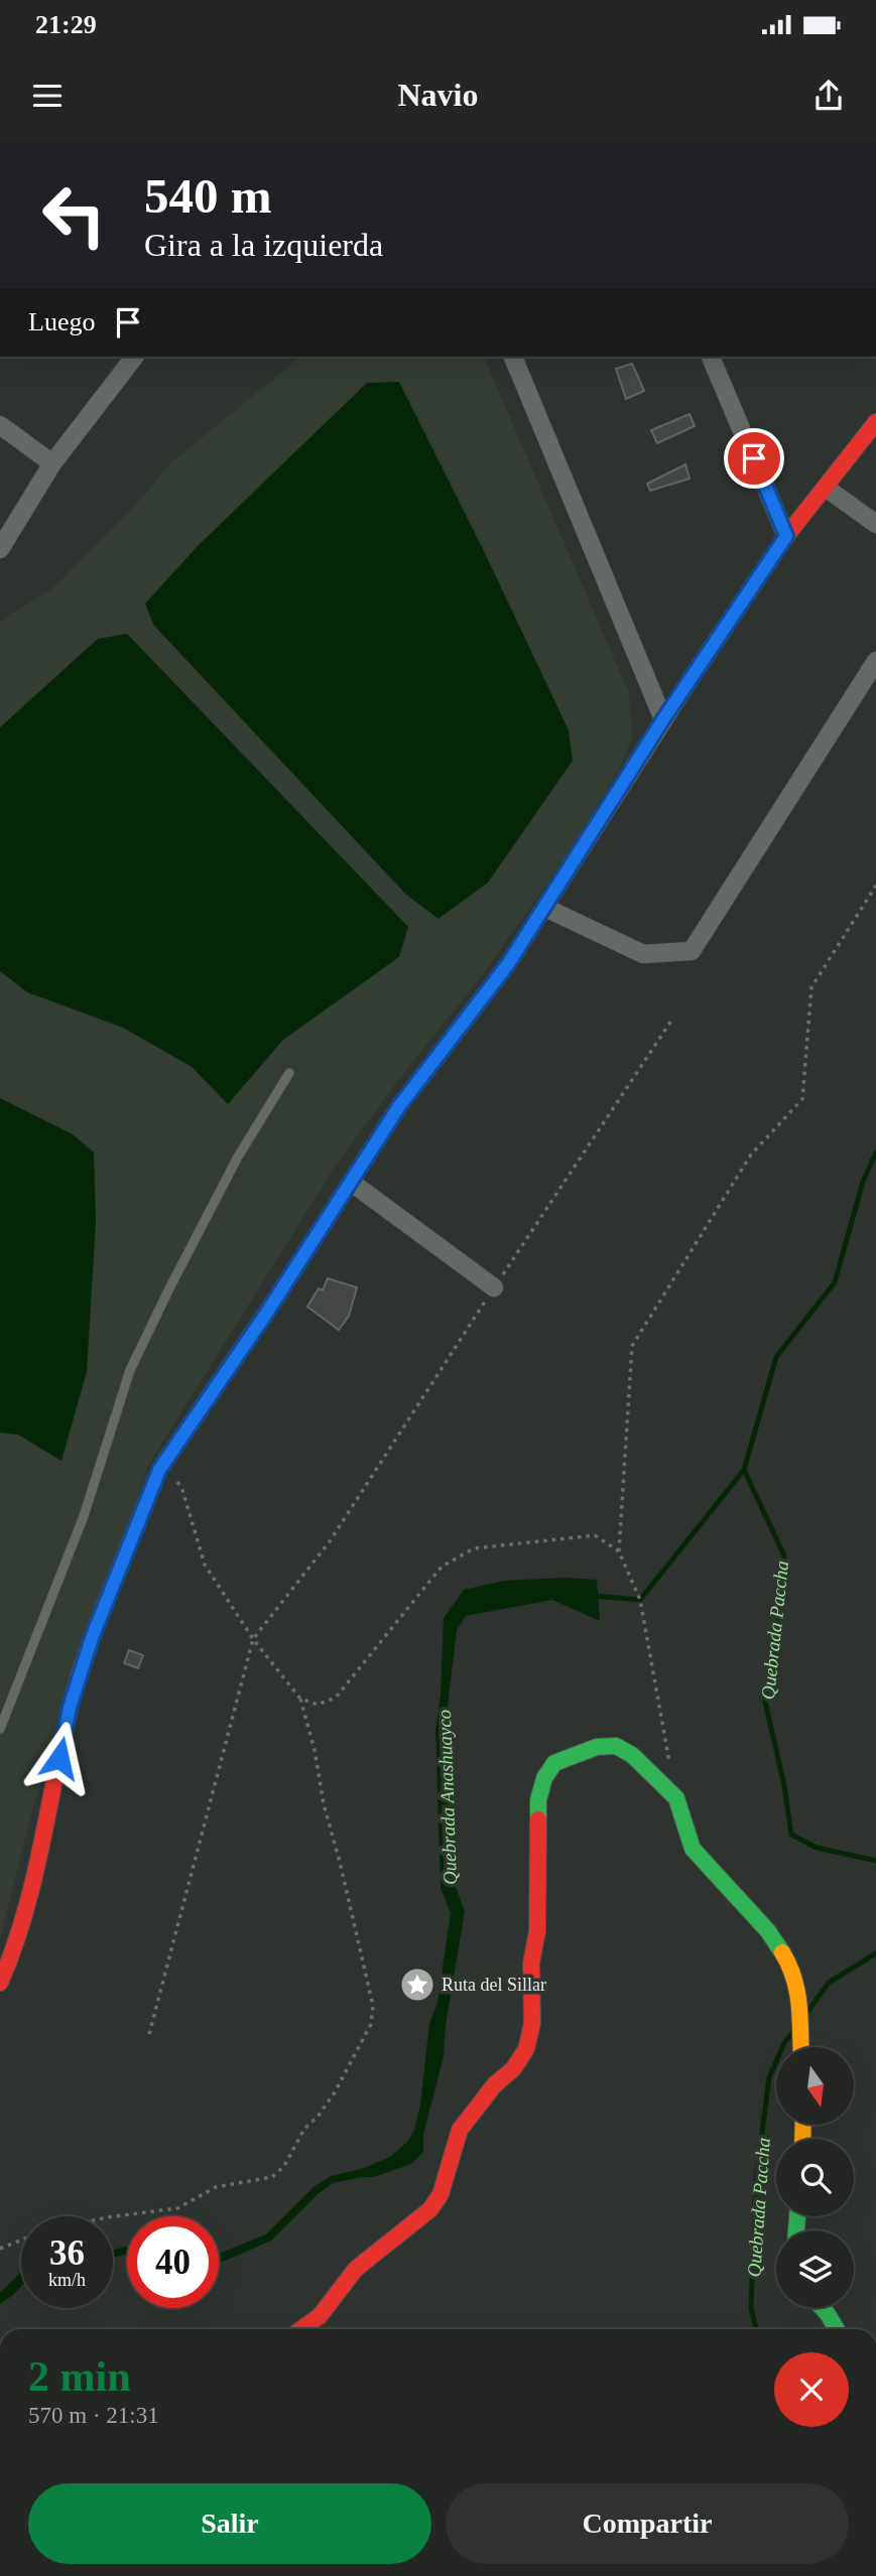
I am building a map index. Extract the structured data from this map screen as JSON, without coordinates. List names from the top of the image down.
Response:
{
  "water": ["Quebrada Paccha", "Quebrada Anashuayco"],
  "places": {
    "place": ["Ruta del Sillar"]
  },
  "north": "bottom",
  "page": {
    "status": "21:29",
    "header": "Navio",
    "turn": ["540 m", "Gira a la izquierda"],
    "then": "Luego",
    "speed": "36 km/h",
    "limit": "40",
    "heading": ["2 min", "570 m · 21:31"],
    "buttons": ["Salir", "Compartir"]
  }
}
